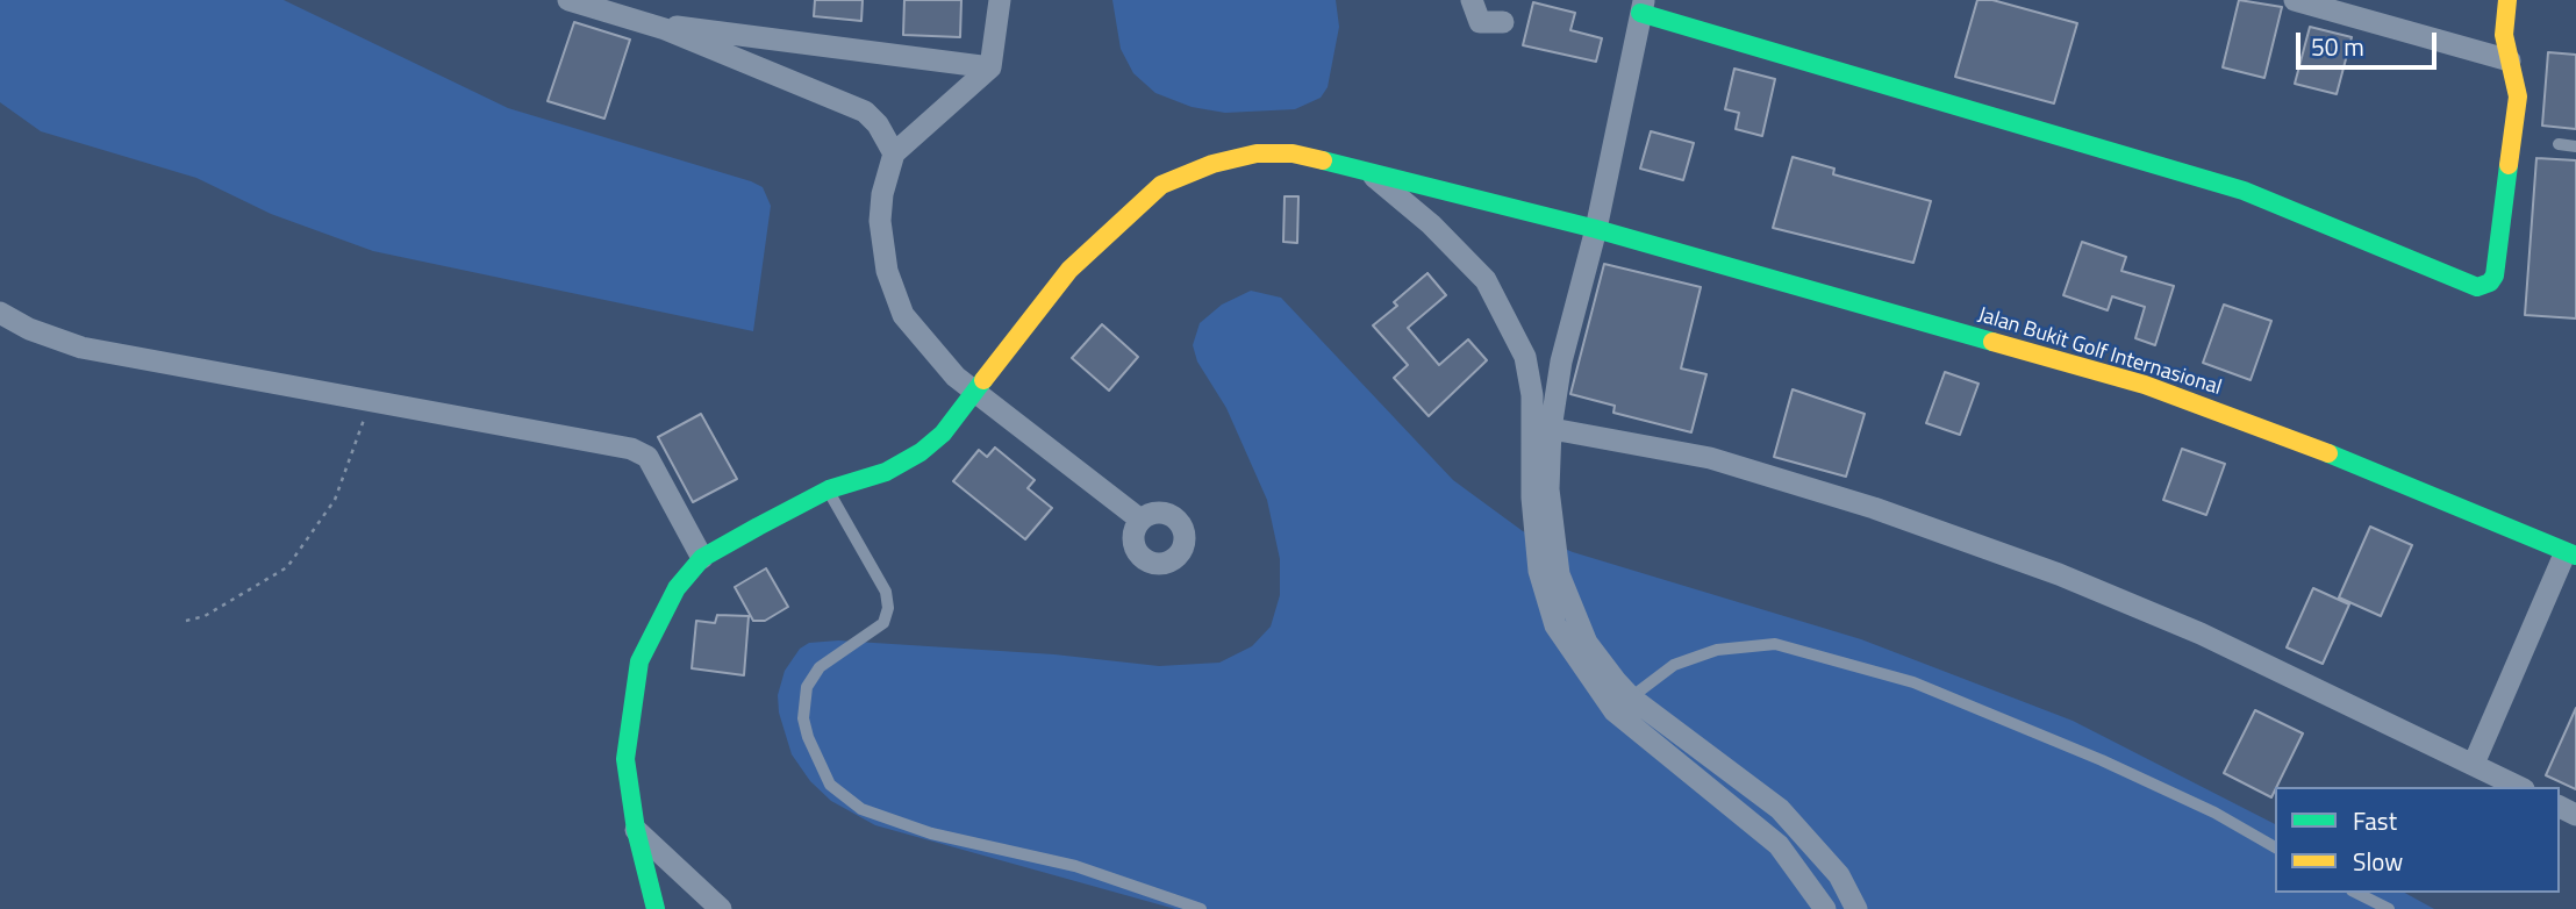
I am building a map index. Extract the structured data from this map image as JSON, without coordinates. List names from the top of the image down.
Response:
{
  "streets": {
    "street": ["Jalan Bukit Golf Internasional"]
  },
  "legend": ["Fast", "Slow"],
  "scale_bar": "50 m"
}
